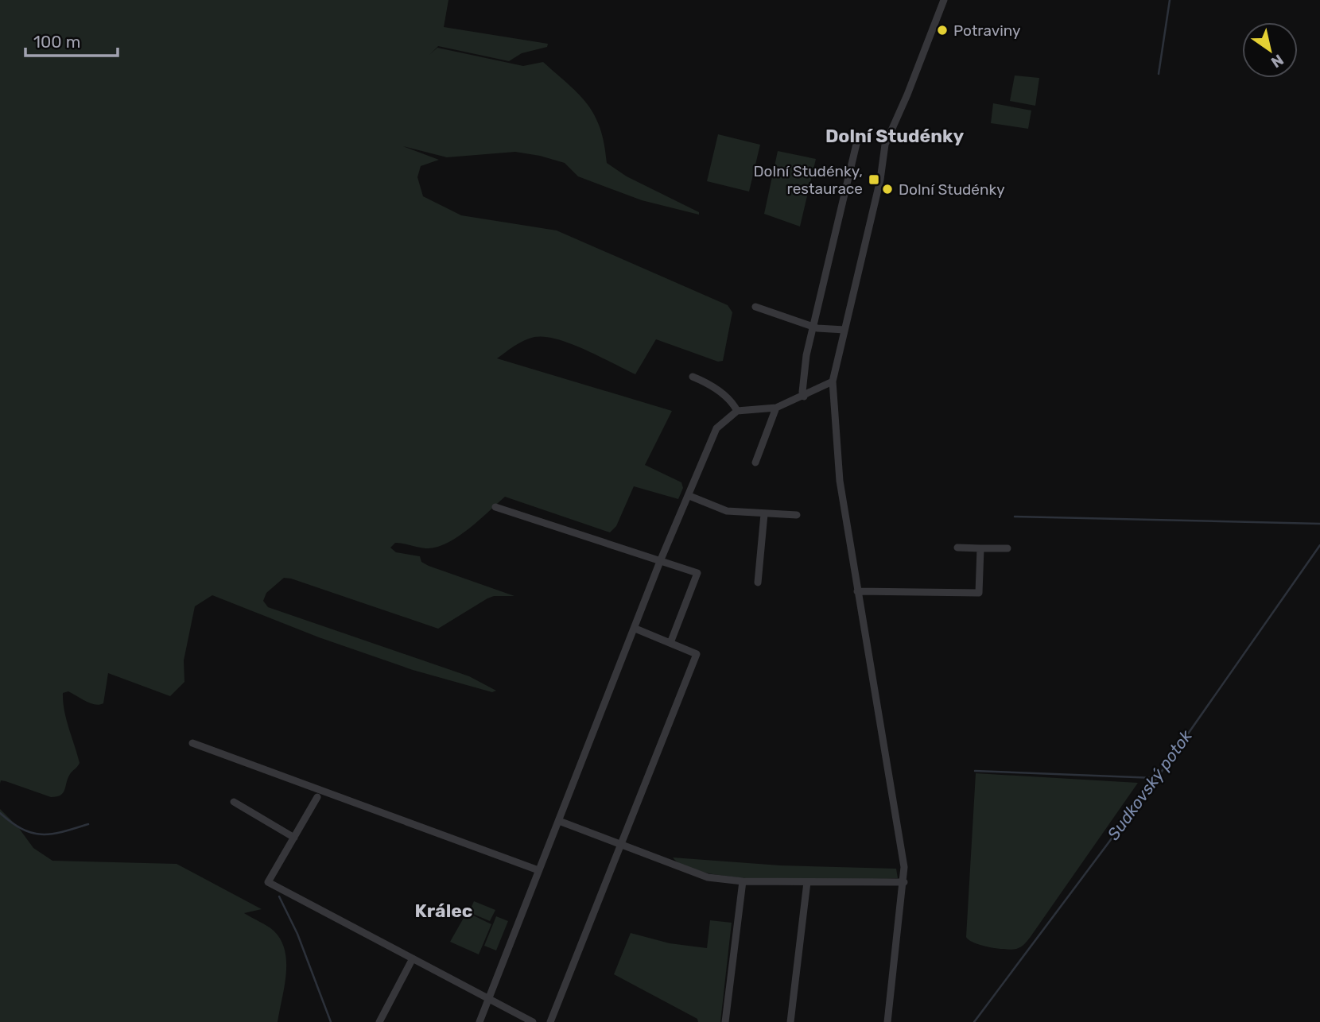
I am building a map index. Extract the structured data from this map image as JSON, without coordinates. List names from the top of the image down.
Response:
{
  "districts": ["Dolní Studénky", "Králec"],
  "water": ["Sudkovský potok"],
  "places": {
    "other": ["Potraviny", "Dolní Studénky"],
    "transit": ["Dolní Studénky, restaurace"]
  },
  "scale_bar": "100 m",
  "north": "bottom right"
}
